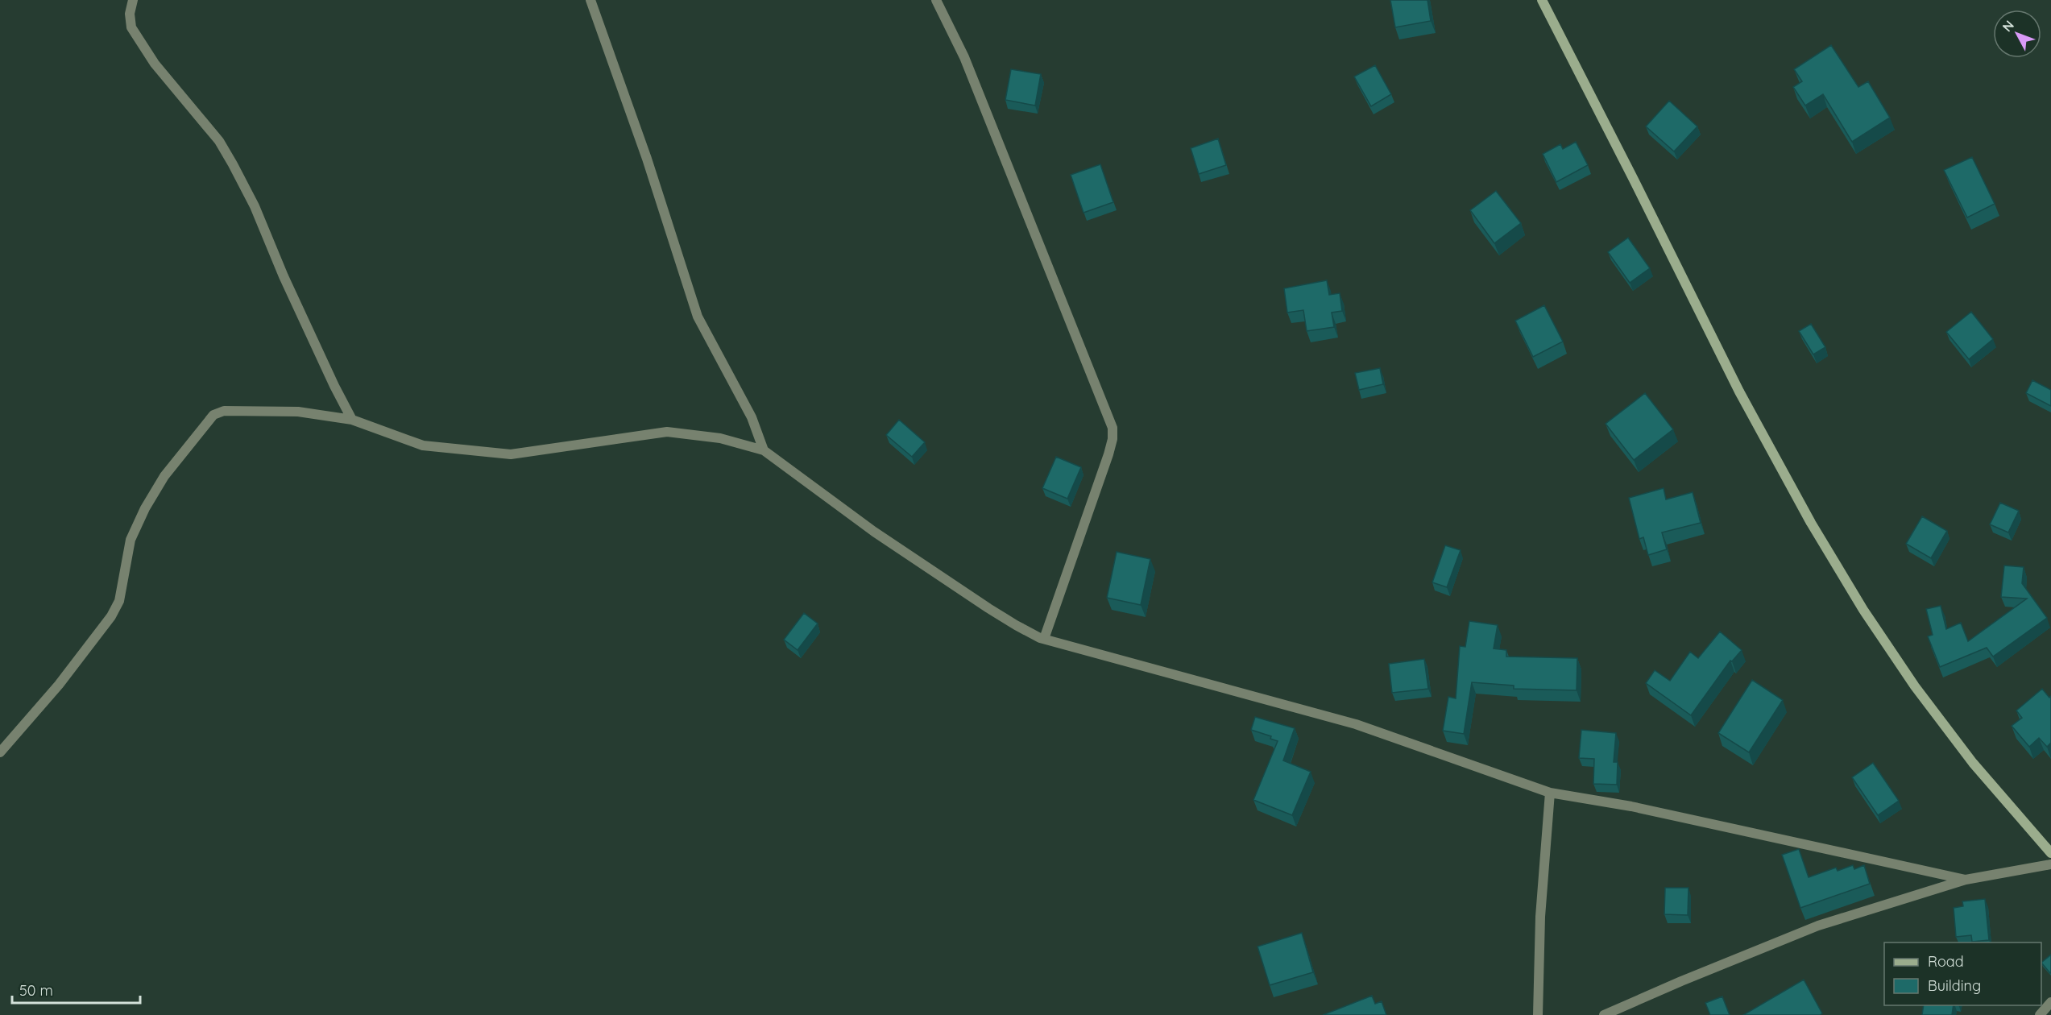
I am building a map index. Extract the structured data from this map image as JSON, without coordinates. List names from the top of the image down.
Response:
{
  "legend": ["Road", "Building"],
  "scale_bar": "50 m",
  "north": "top left"
}
